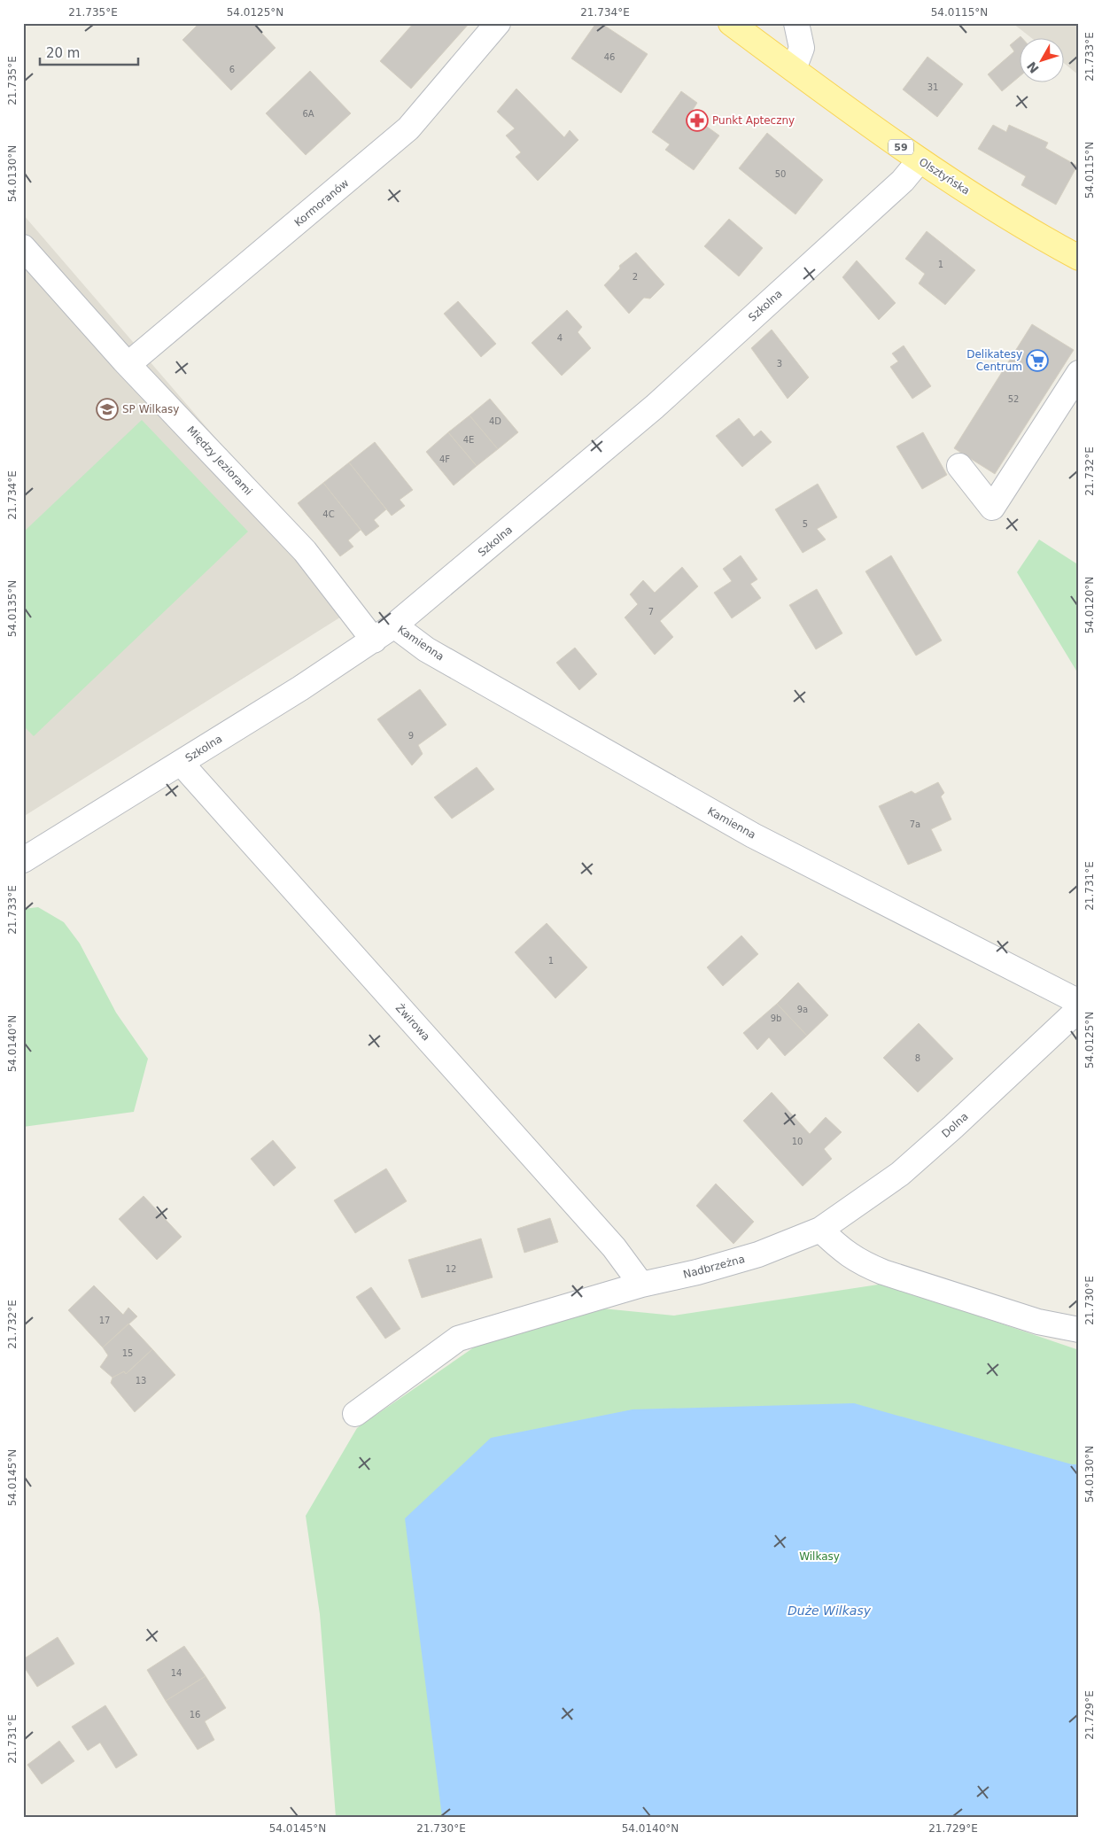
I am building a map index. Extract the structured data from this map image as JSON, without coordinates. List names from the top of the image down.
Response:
{
  "streets": {
    "main road": ["59", "Olsztyńska"],
    "street": [
      "Kormoranów",
      "Szkolna",
      "Między Jeziorami",
      "Kamienna",
      "Żwirowa",
      "Dolna",
      "Nadbrzeżna"
    ]
  },
  "crossings": [
    ["Olsztyńska", "Szkolna"],
    ["Kormoranów", "Między Jeziorami"],
    ["Szkolna", "Między Jeziorami"],
    ["Szkolna", "Kamienna"],
    ["Szkolna", "Żwirowa"],
    ["Żwirowa", "Nadbrzeżna"],
    ["Dolna", "Nadbrzeżna"]
  ],
  "water": ["Duże Wilkasy"],
  "parks": ["Wilkasy"],
  "places": {
    "pharmacy": ["Punkt Apteczny"],
    "supermarket": ["Delikatesy Centrum"],
    "school or university": ["SP Wilkasy"]
  },
  "house_numbers": [
    "46",
    "6",
    "31",
    "6A",
    "50",
    "1",
    "2",
    "4",
    "3",
    "52",
    "4D",
    "4E",
    "4F",
    "4C",
    "5",
    "7",
    "9",
    "7a",
    "1",
    "9a",
    "9b",
    "8",
    "10",
    "12",
    "17",
    "15",
    "13",
    "14",
    "16"
  ],
  "scale_bar": "20 m",
  "north": "bottom left",
  "coordinates": [
    "21.735°E",
    "54.0125°N",
    "21.734°E",
    "54.0115°N",
    "21.733°E",
    "54.0130°N",
    "21.732°E",
    "54.0120°N",
    "54.0135°N",
    "21.731°E",
    "54.0140°N",
    "21.730°E",
    "54.0145°N",
    "21.729°E"
  ]
}
